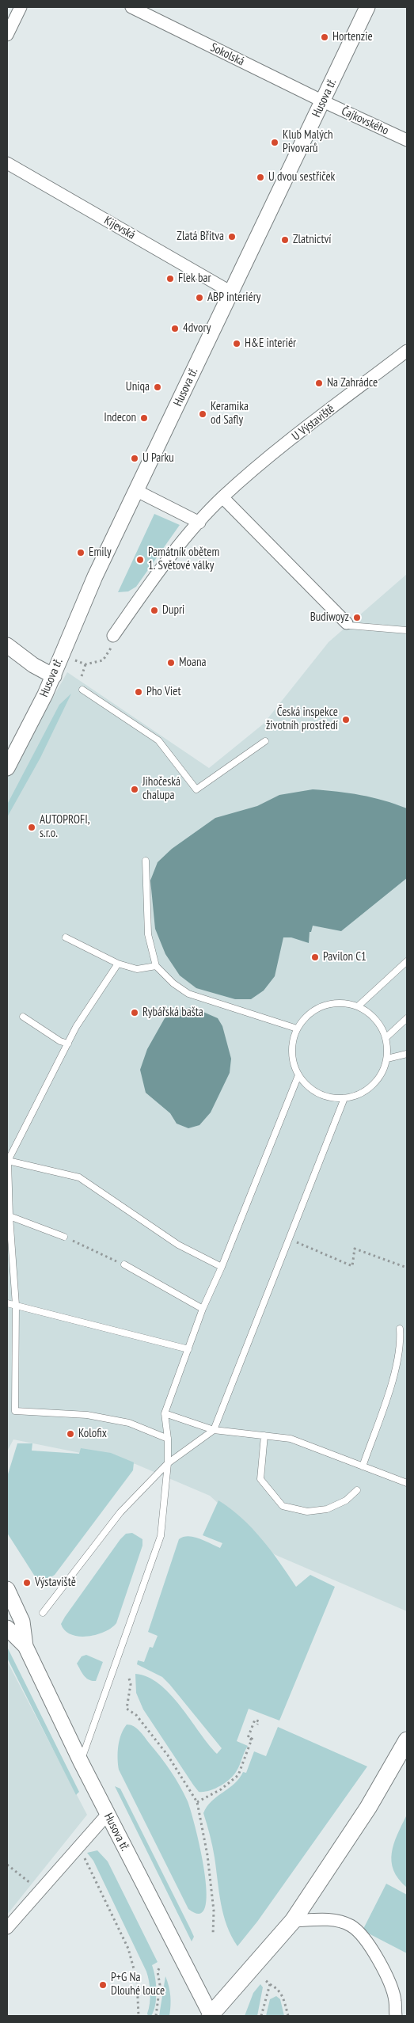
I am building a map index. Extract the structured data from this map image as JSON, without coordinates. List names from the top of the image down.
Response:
{
  "streets": {
    "street": [
      "Sokolská",
      "Husova tř.",
      "Čajkovského",
      "Kijevská",
      "U Výstaviště"
    ]
  },
  "crossings": [
    ["Sokolská", "Husova tř."],
    ["Sokolská", "Čajkovského"],
    ["Husova tř.", "Čajkovského"],
    ["Husova tř.", "Kijevská"]
  ],
  "places": [
    "Hortenzie",
    "Klub Malých Pivovarů",
    "U dvou sestřiček",
    "Zlatá Břitva",
    "Zlatnictví",
    "Flek bar",
    "ABP interiéry",
    "4dvory",
    "H&E interiér",
    "Na Zahrádce",
    "Uniqa",
    "Keramika od Safly",
    "Indecon",
    "U Parku",
    "Emily",
    "Památník obětem 1. Světové války",
    "Dupri",
    "Budiwoyz",
    "Moana",
    "Pho Viet",
    "Česká inspekce životníh prostředí",
    "Jihočeská chalupa",
    "AUTOPROFI, s.r.o.",
    "Pavilon C1",
    "Rybářská bašta",
    "Kolofix",
    "Výstaviště",
    "P+G Na Dlouhé louce"
  ]
}
